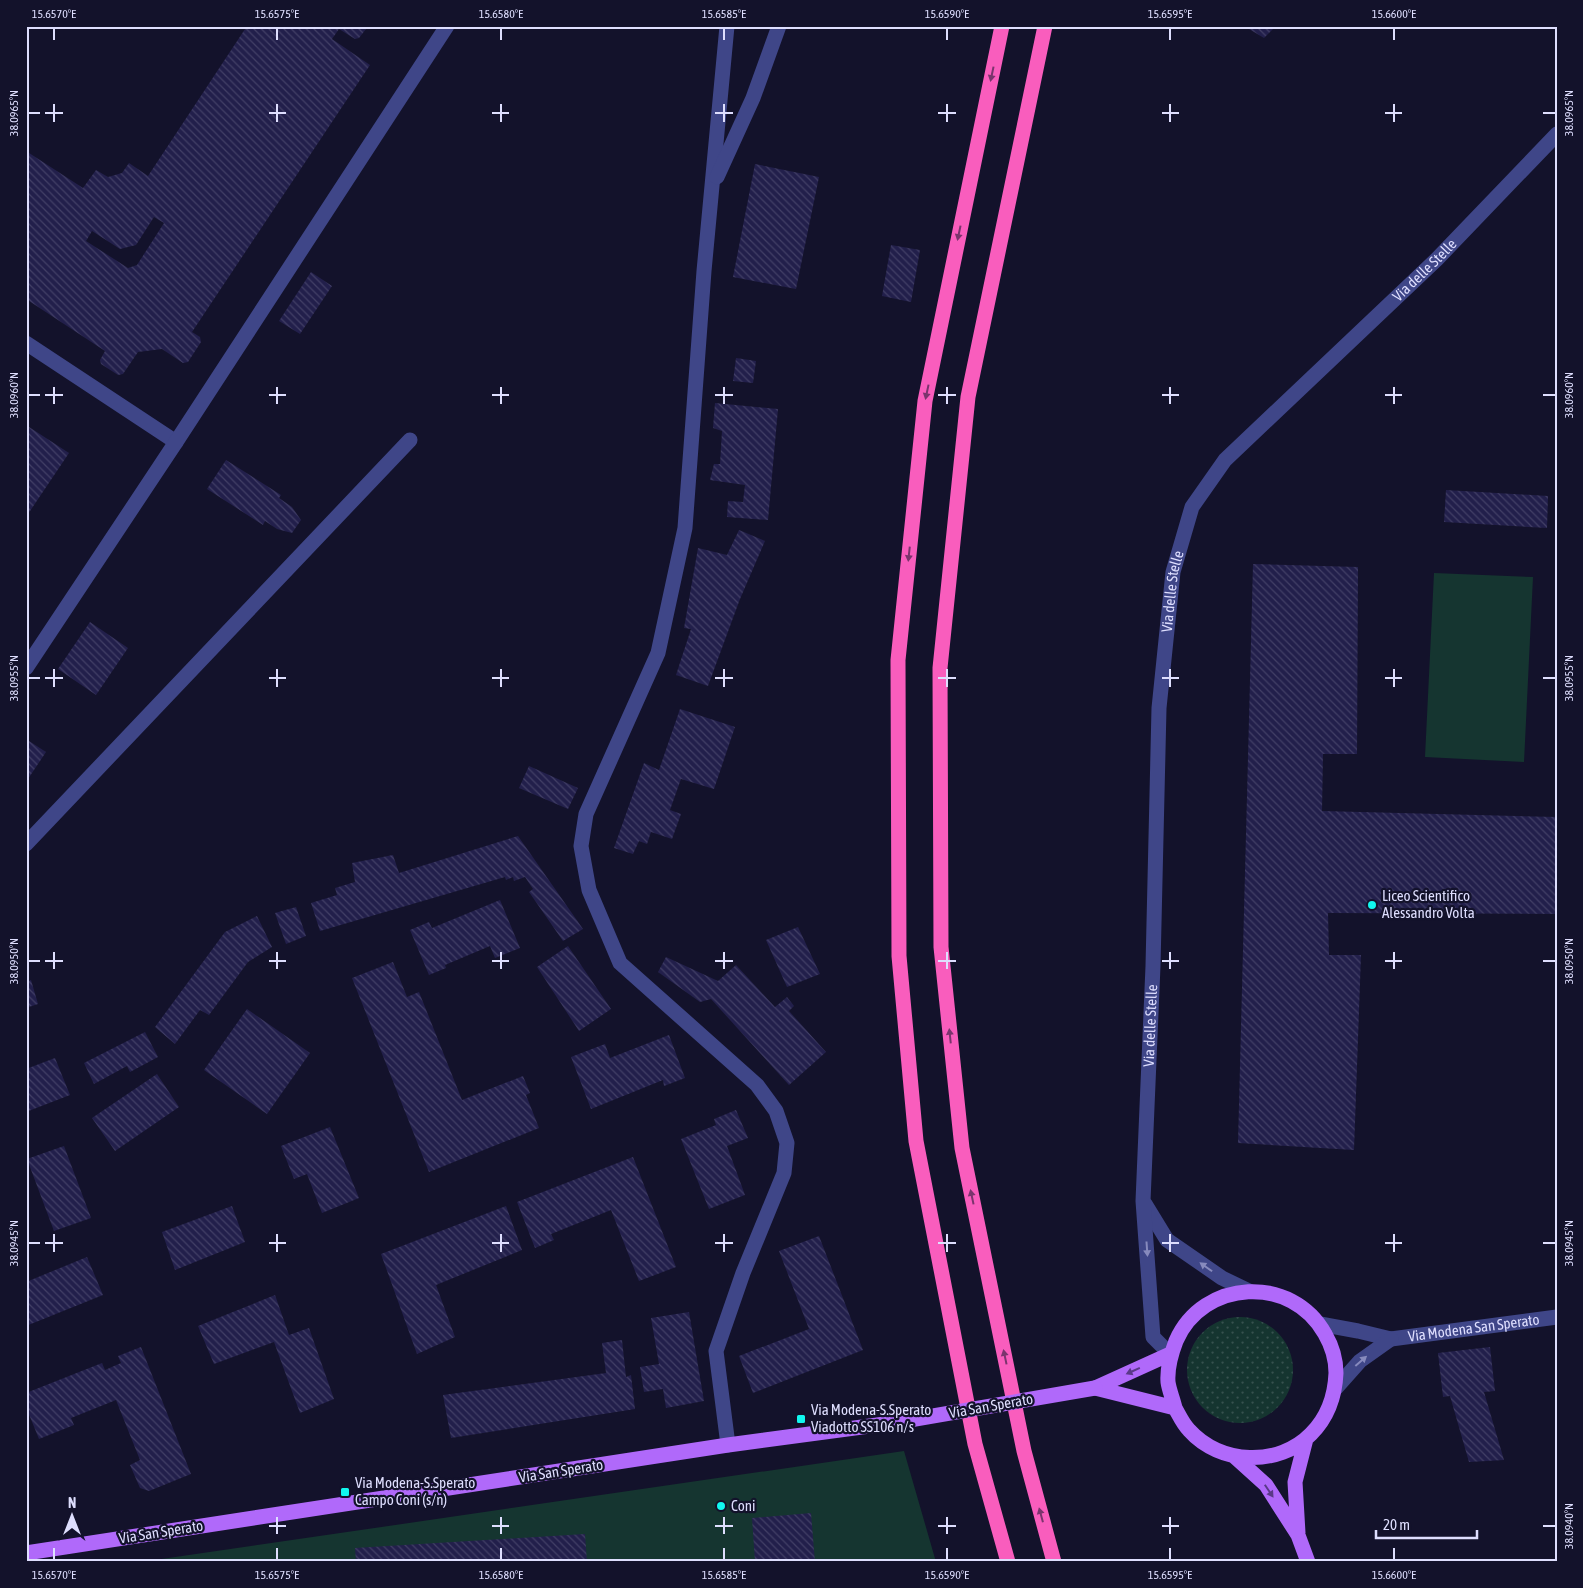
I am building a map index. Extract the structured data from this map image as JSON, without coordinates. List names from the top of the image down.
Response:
{
  "streets": {
    "main road": ["Via San Sperato"],
    "street": ["Via delle Stelle", "Via Modena San Sperato"]
  },
  "places": {
    "other": ["Liceo Scientifico Alessandro Volta", "Coni"],
    "transit": ["Via Modena-S.Sperato Viadotto SS106 n/s", "Via Modena-S.Sperato Campo Coni (s/n)"]
  },
  "scale_bar": "20 m",
  "north": "top",
  "coordinates": [
    "15.6570°E",
    "15.6575°E",
    "15.6580°E",
    "15.6585°E",
    "15.6590°E",
    "15.6595°E",
    "15.6600°E",
    "38.0965°N",
    "38.0960°N",
    "38.0955°N",
    "38.0950°N",
    "38.0945°N",
    "38.0940°N"
  ]
}
